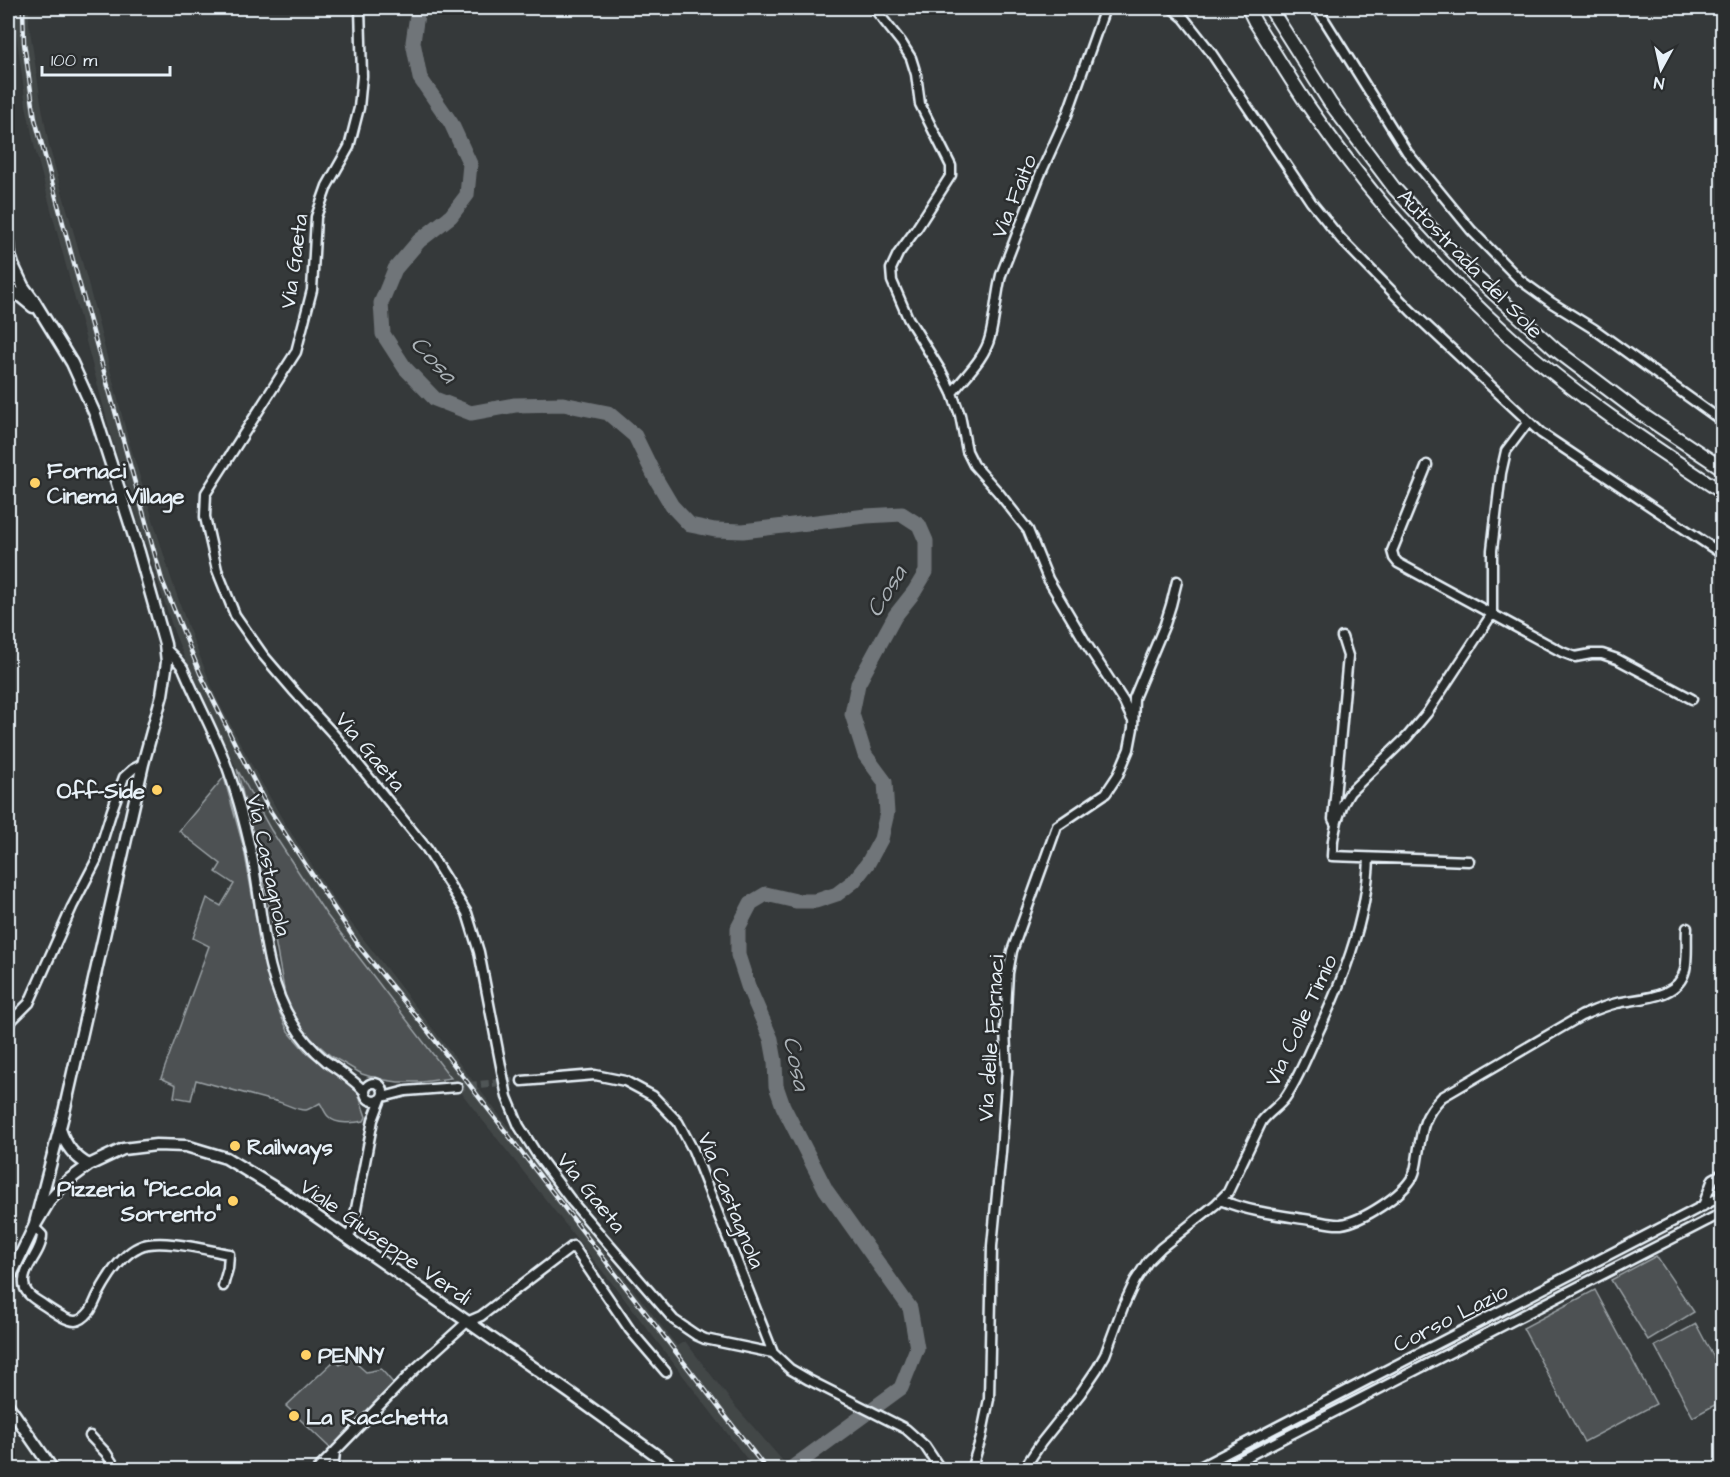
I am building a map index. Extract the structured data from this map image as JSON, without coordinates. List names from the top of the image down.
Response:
{
  "streets": {
    "highway": ["Autostrada del Sole"],
    "main road": ["Viale Giuseppe Verdi"],
    "street": [
      "Via Faito",
      "Via Gaeta",
      "Via Castagnola",
      "Via Colle Timio",
      "Via delle Fornaci",
      "Corso Lazio"
    ]
  },
  "crossings": [
    ["Via Gaeta", "Via Castagnola"]
  ],
  "water": ["Cosa"],
  "places": [
    "Fornaci Cinema Village",
    "Off-Side",
    "Railways",
    "Pizzeria \"Piccola Sorrento\"",
    "PENNY",
    "La Racchetta"
  ],
  "scale_bar": "100 m",
  "north": "bottom"
}
